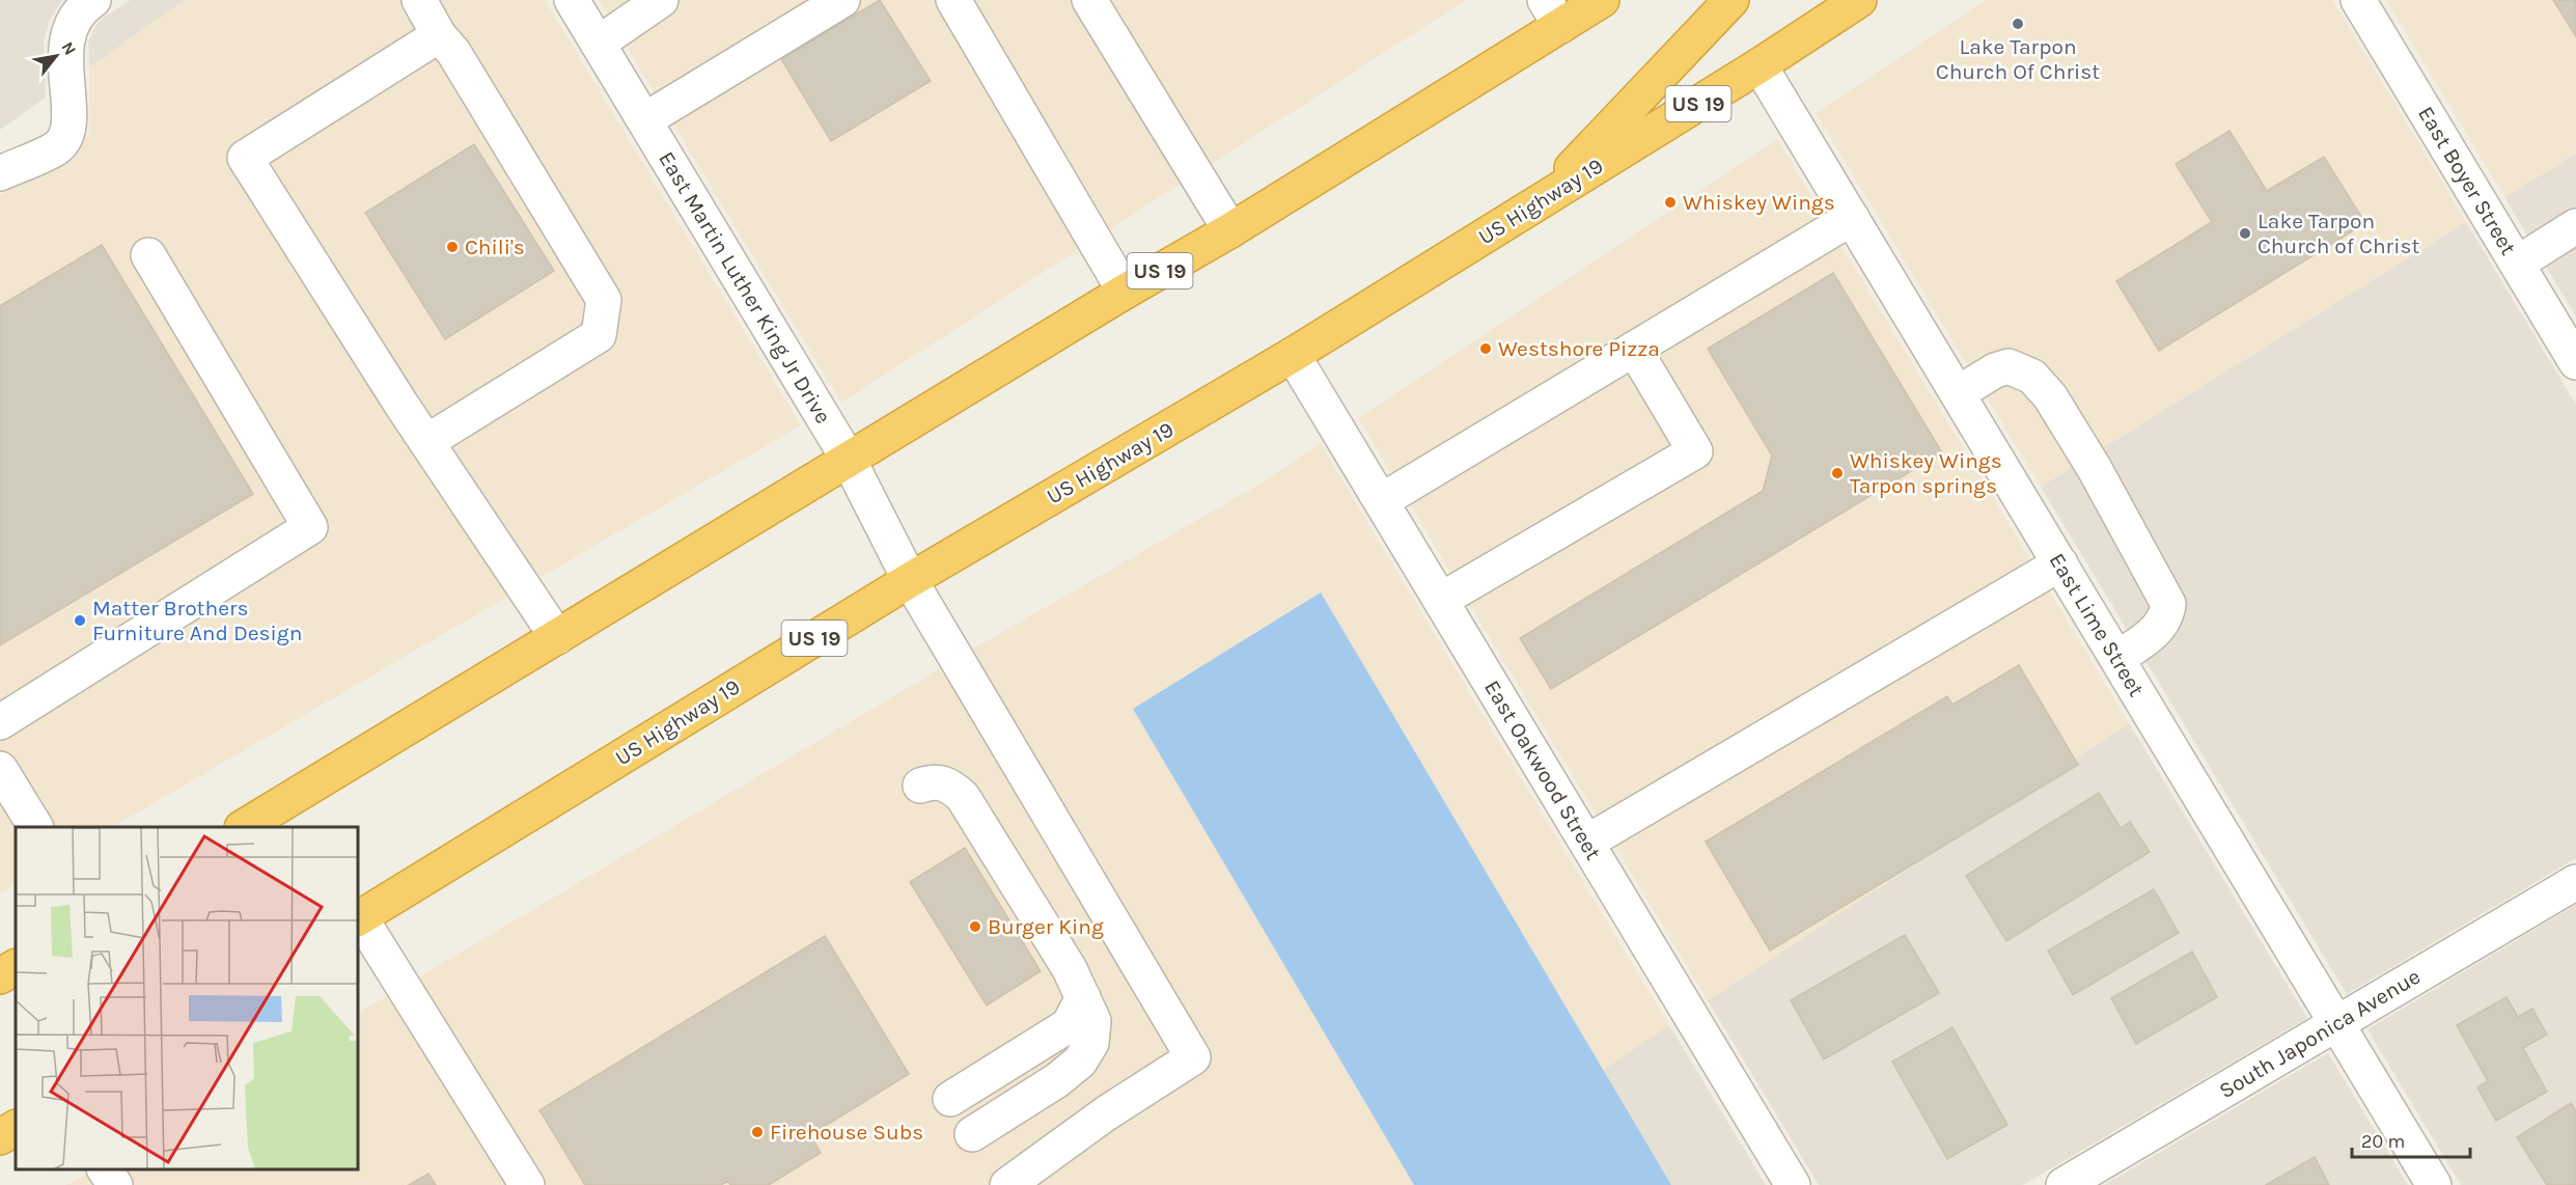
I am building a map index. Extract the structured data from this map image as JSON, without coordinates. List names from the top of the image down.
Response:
{
  "streets": {
    "highway": ["US 19", "US Highway 19"],
    "street": [
      "East Boyer Street",
      "East Martin Luther King Jr Drive",
      "East Lime Street",
      "East Oakwood Street",
      "South Japonica Avenue"
    ]
  },
  "crossings": [
    ["US 19", "East Martin Luther King Jr Drive"],
    ["US Highway 19", "East Martin Luther King Jr Drive"],
    ["US Highway 19", "East Lime Street"],
    ["US Highway 19", "East Oakwood Street"],
    ["East Lime Street", "South Japonica Avenue"]
  ],
  "places": [
    "Lake Tarpon Church Of Christ",
    "Whiskey Wings",
    "Lake Tarpon Church of Christ",
    "Chili's",
    "Westshore Pizza",
    "Whiskey Wings Tarpon springs",
    "Matter Brothers Furniture And Design",
    "Burger King",
    "Firehouse Subs"
  ],
  "scale_bar": "20 m",
  "north": "top right"
}
